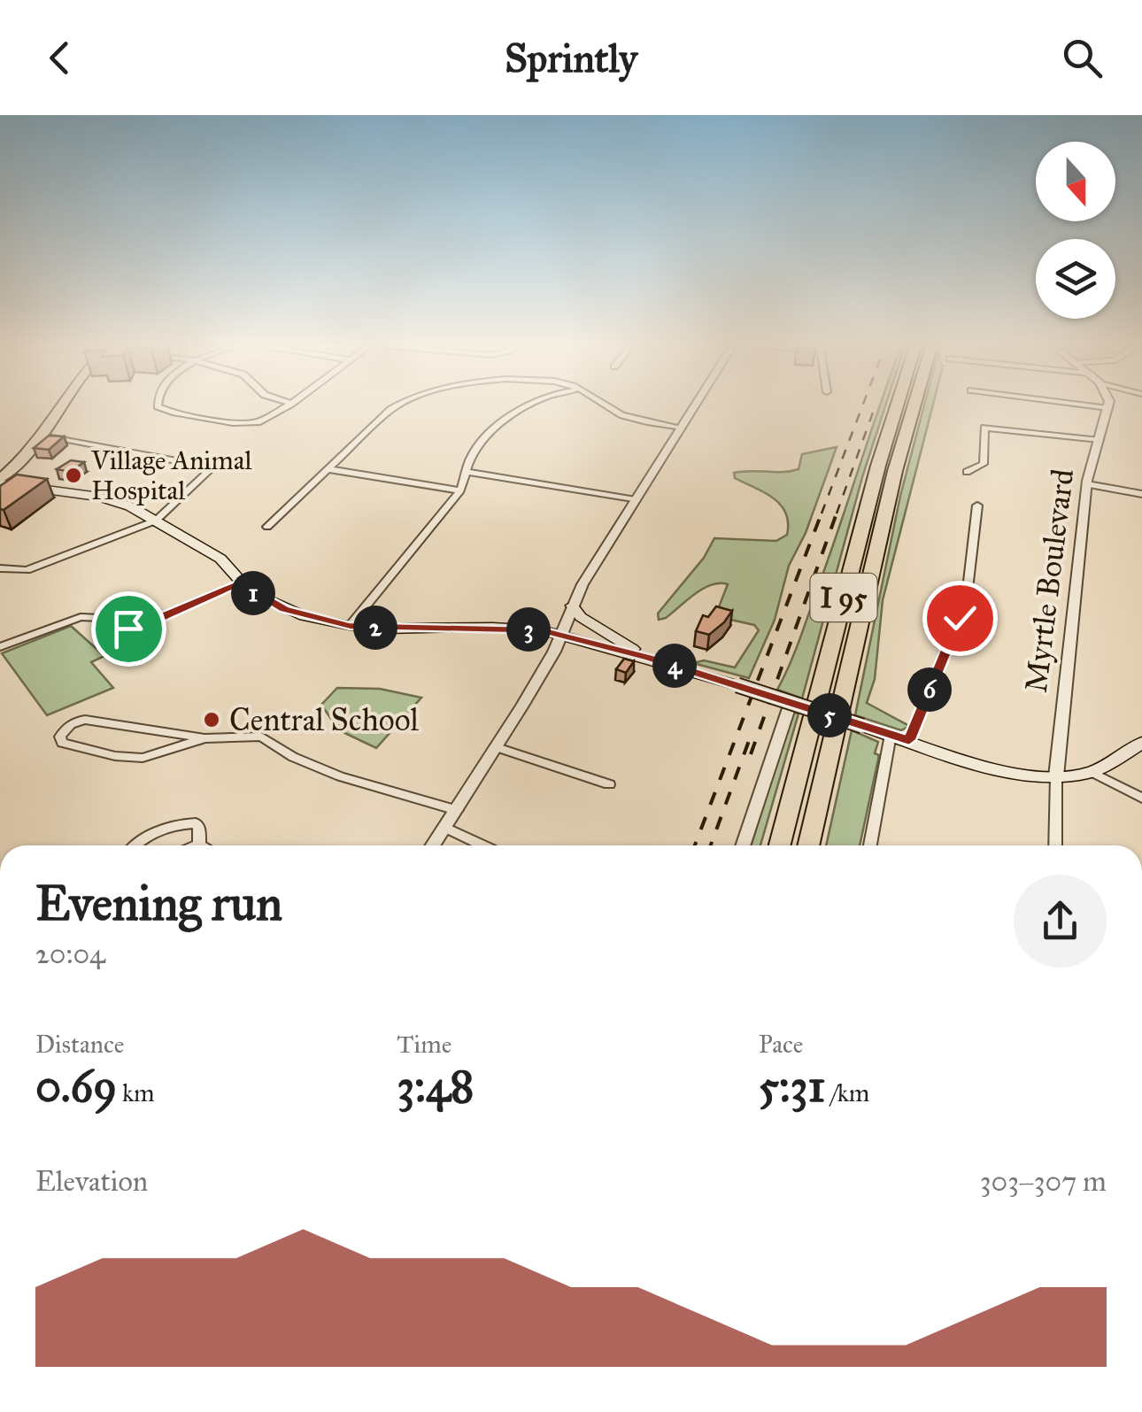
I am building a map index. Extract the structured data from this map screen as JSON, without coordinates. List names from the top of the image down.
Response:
{
  "streets": {
    "highway": ["I 95"],
    "street": ["Myrtle Boulevard"]
  },
  "places": ["Village Animal Hospital", "Central School"],
  "north": "bottom",
  "page": {
    "header": "Sprintly",
    "pins": [
      "1",
      "2",
      "3",
      "4",
      "6",
      "5"
    ],
    "heading": ["Evening run", "20:04"],
    "stats": [
      ["Distance", "0.69 km"],
      ["Time", "3:48"],
      ["Pace", "5:31 /km"]
    ],
    "chart": ["Elevation", "303–307 m"]
  }
}
